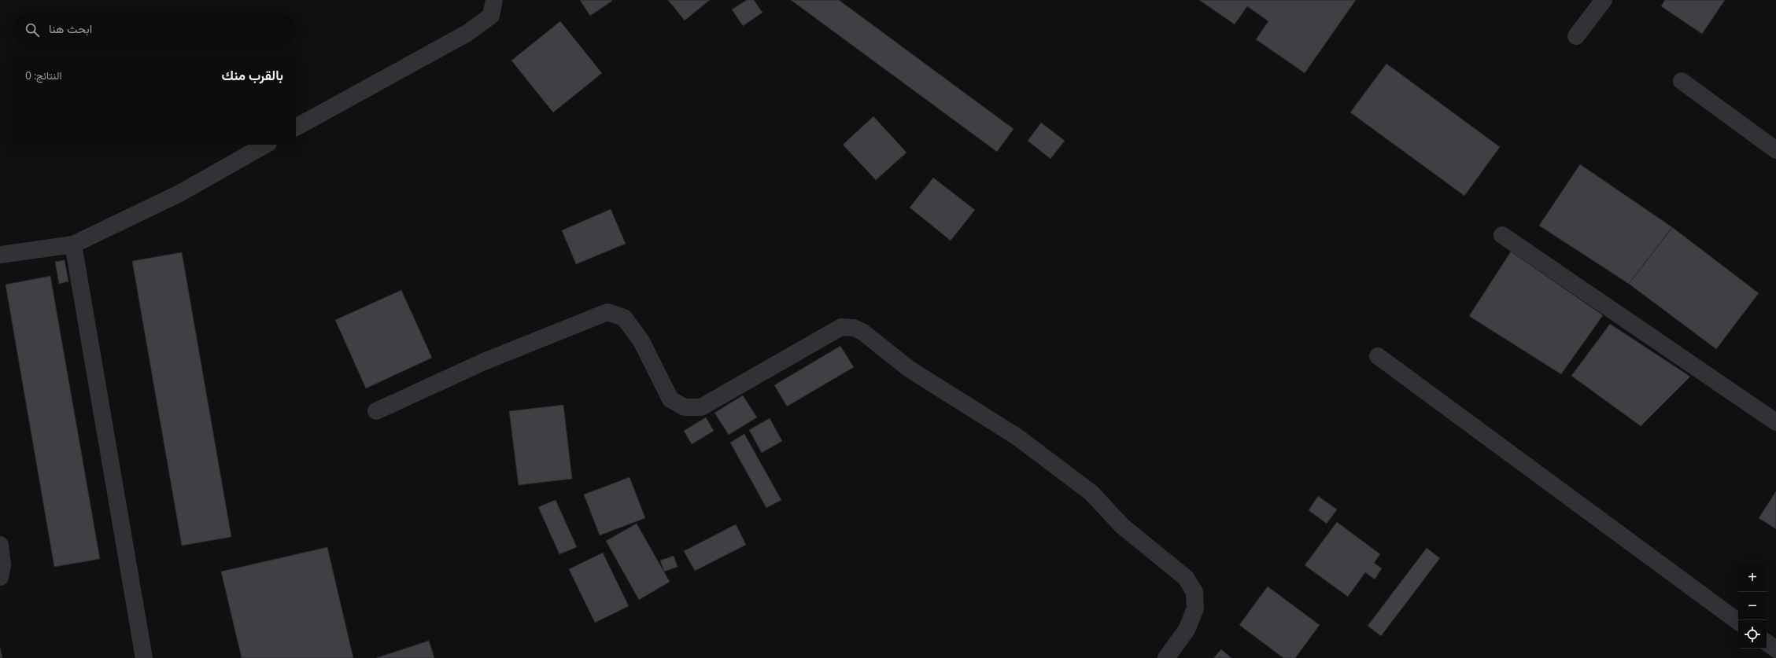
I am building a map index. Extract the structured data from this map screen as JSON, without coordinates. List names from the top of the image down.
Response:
{
  "page": {
    "search": "ابحث هنا",
    "heading": ["بالقرب منك", "النتائج: 0"],
    "map_buttons": ["+", "−"]
  }
}
